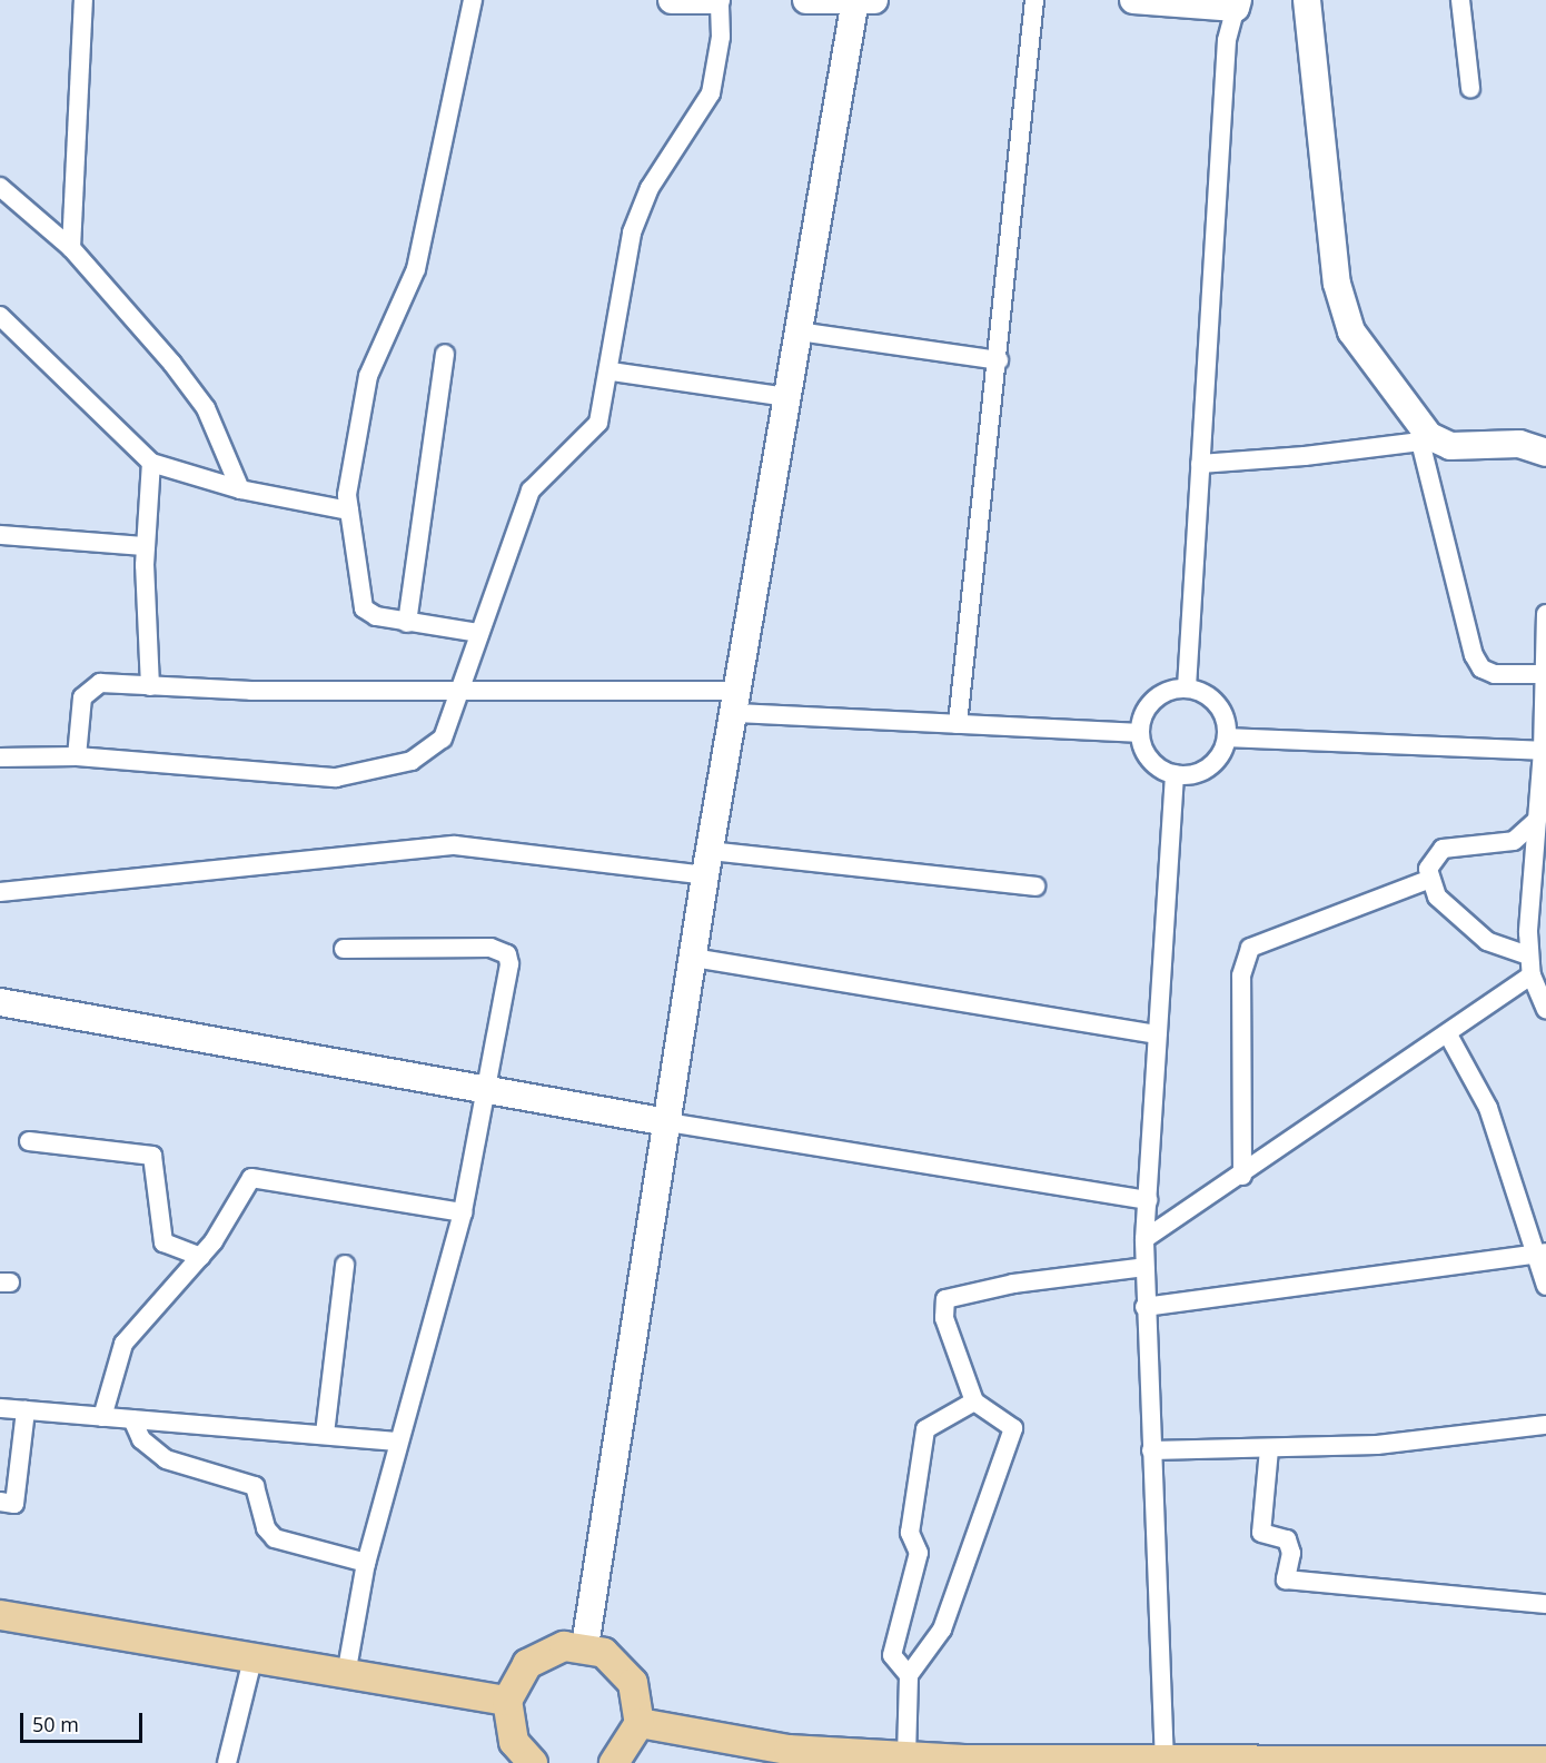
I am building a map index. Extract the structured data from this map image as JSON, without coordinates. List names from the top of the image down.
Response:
{
  "scale_bar": "50 m"
}
